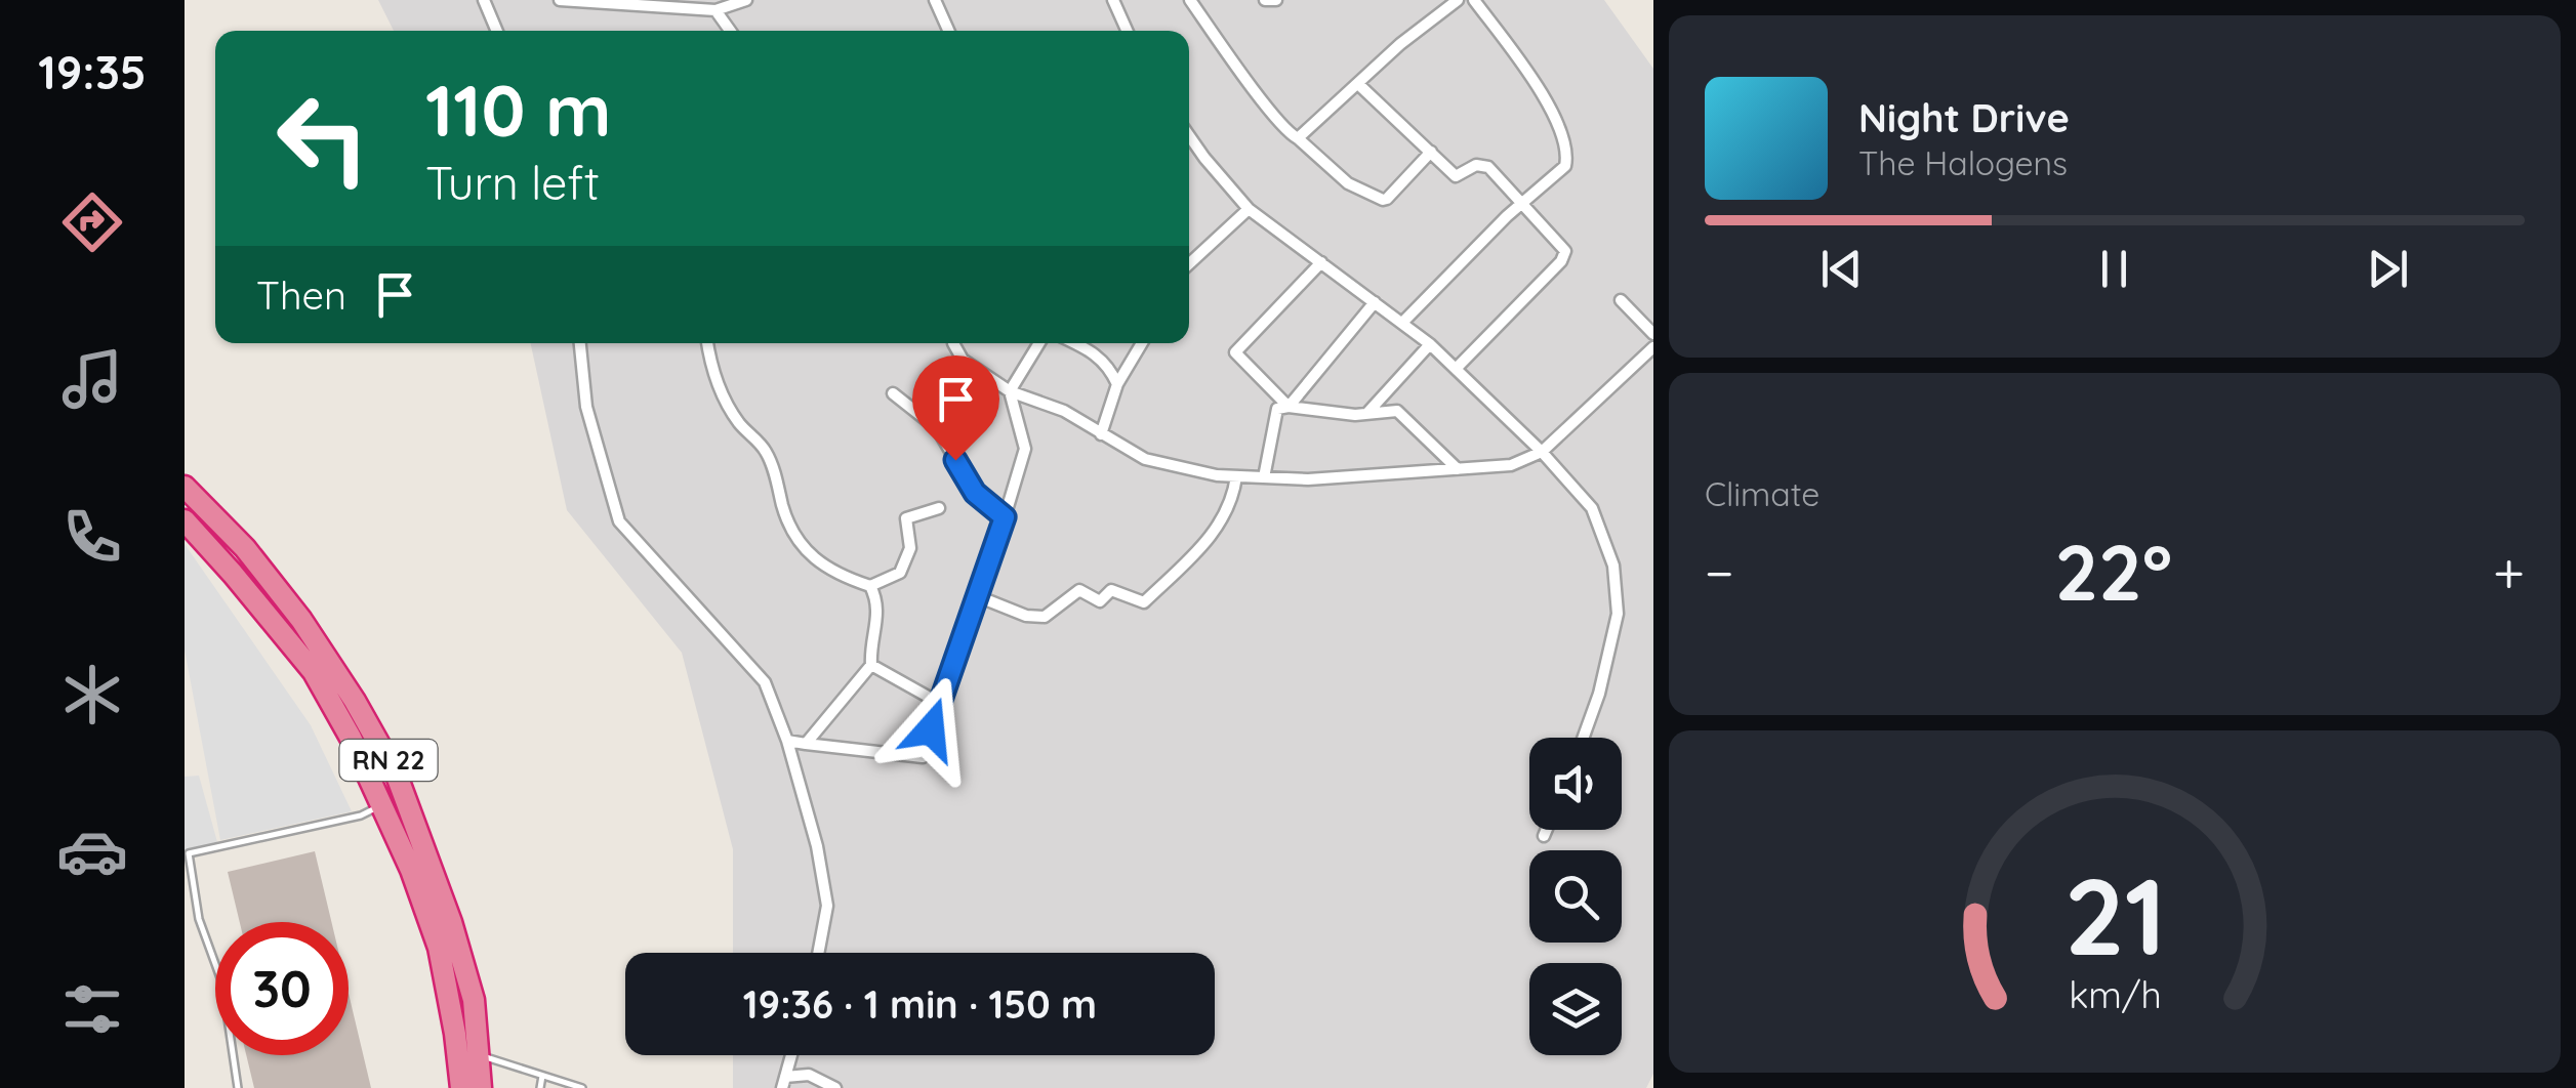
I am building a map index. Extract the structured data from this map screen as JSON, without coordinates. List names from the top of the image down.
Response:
{
  "streets": {
    "highway": ["RN 22"]
  },
  "page": {
    "tabs": "19:35",
    "turn": ["110 m", "Turn left"],
    "song": ["Night Drive", "The Halogens"],
    "then": "Then",
    "tile": "Climate",
    "heat": ["−", "22°", "+"],
    "limit": "30",
    "trip": "19:36 · 1 min · 150 m",
    "gauge": ["21", "km/h"]
  }
}
